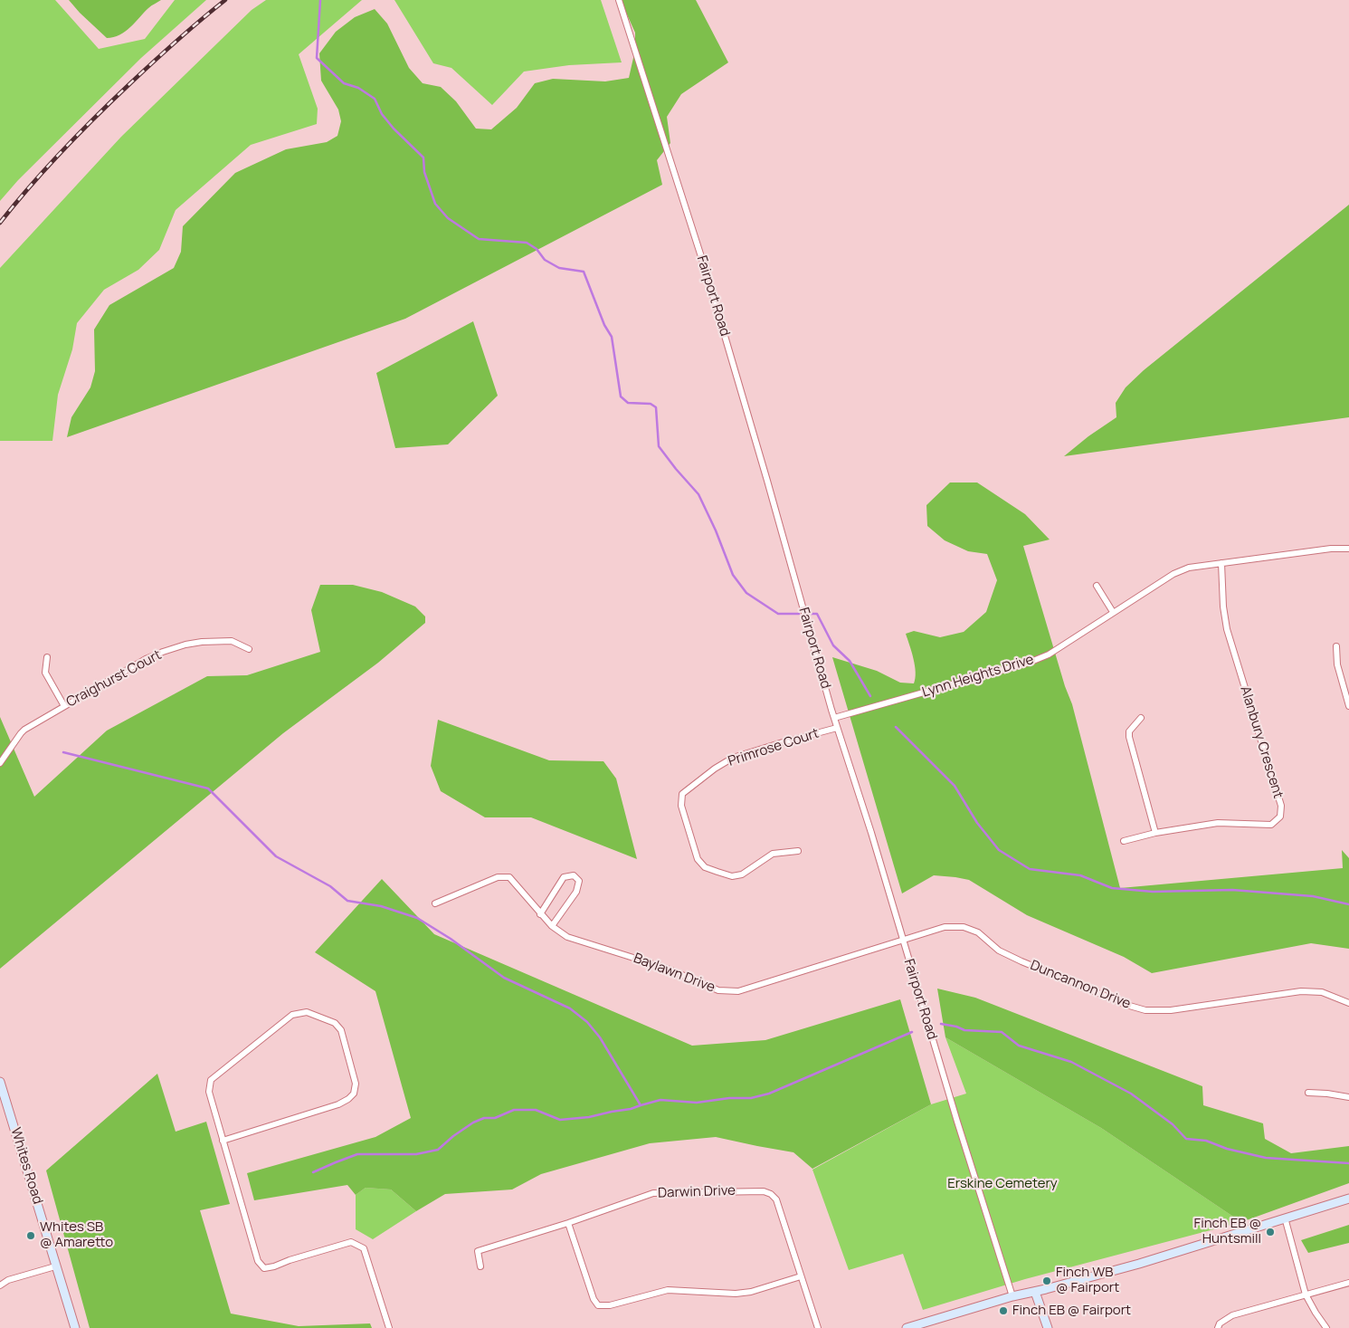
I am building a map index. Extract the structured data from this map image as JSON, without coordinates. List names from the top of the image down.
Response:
{
  "streets": {
    "main road": ["Whites Road"],
    "street": [
      "Fairport Road",
      "Lynn Heights Drive",
      "Craighurst Court",
      "Alanbury Crescent",
      "Primrose Court",
      "Baylawn Drive",
      "Duncannon Drive",
      "Darwin Drive"
    ]
  },
  "crossings": [
    ["Fairport Road", "Lynn Heights Drive"],
    ["Fairport Road", "Primrose Court"],
    ["Fairport Road", "Baylawn Drive"],
    ["Fairport Road", "Duncannon Drive"],
    ["Lynn Heights Drive", "Alanbury Crescent"],
    ["Baylawn Drive", "Duncannon Drive"]
  ],
  "parks": ["Erskine Cemetery"],
  "places": [
    "Finch EB @ Huntsmill",
    "Whites SB @ Amaretto",
    "Finch WB @ Fairport",
    "Finch EB @ Fairport"
  ]
}
